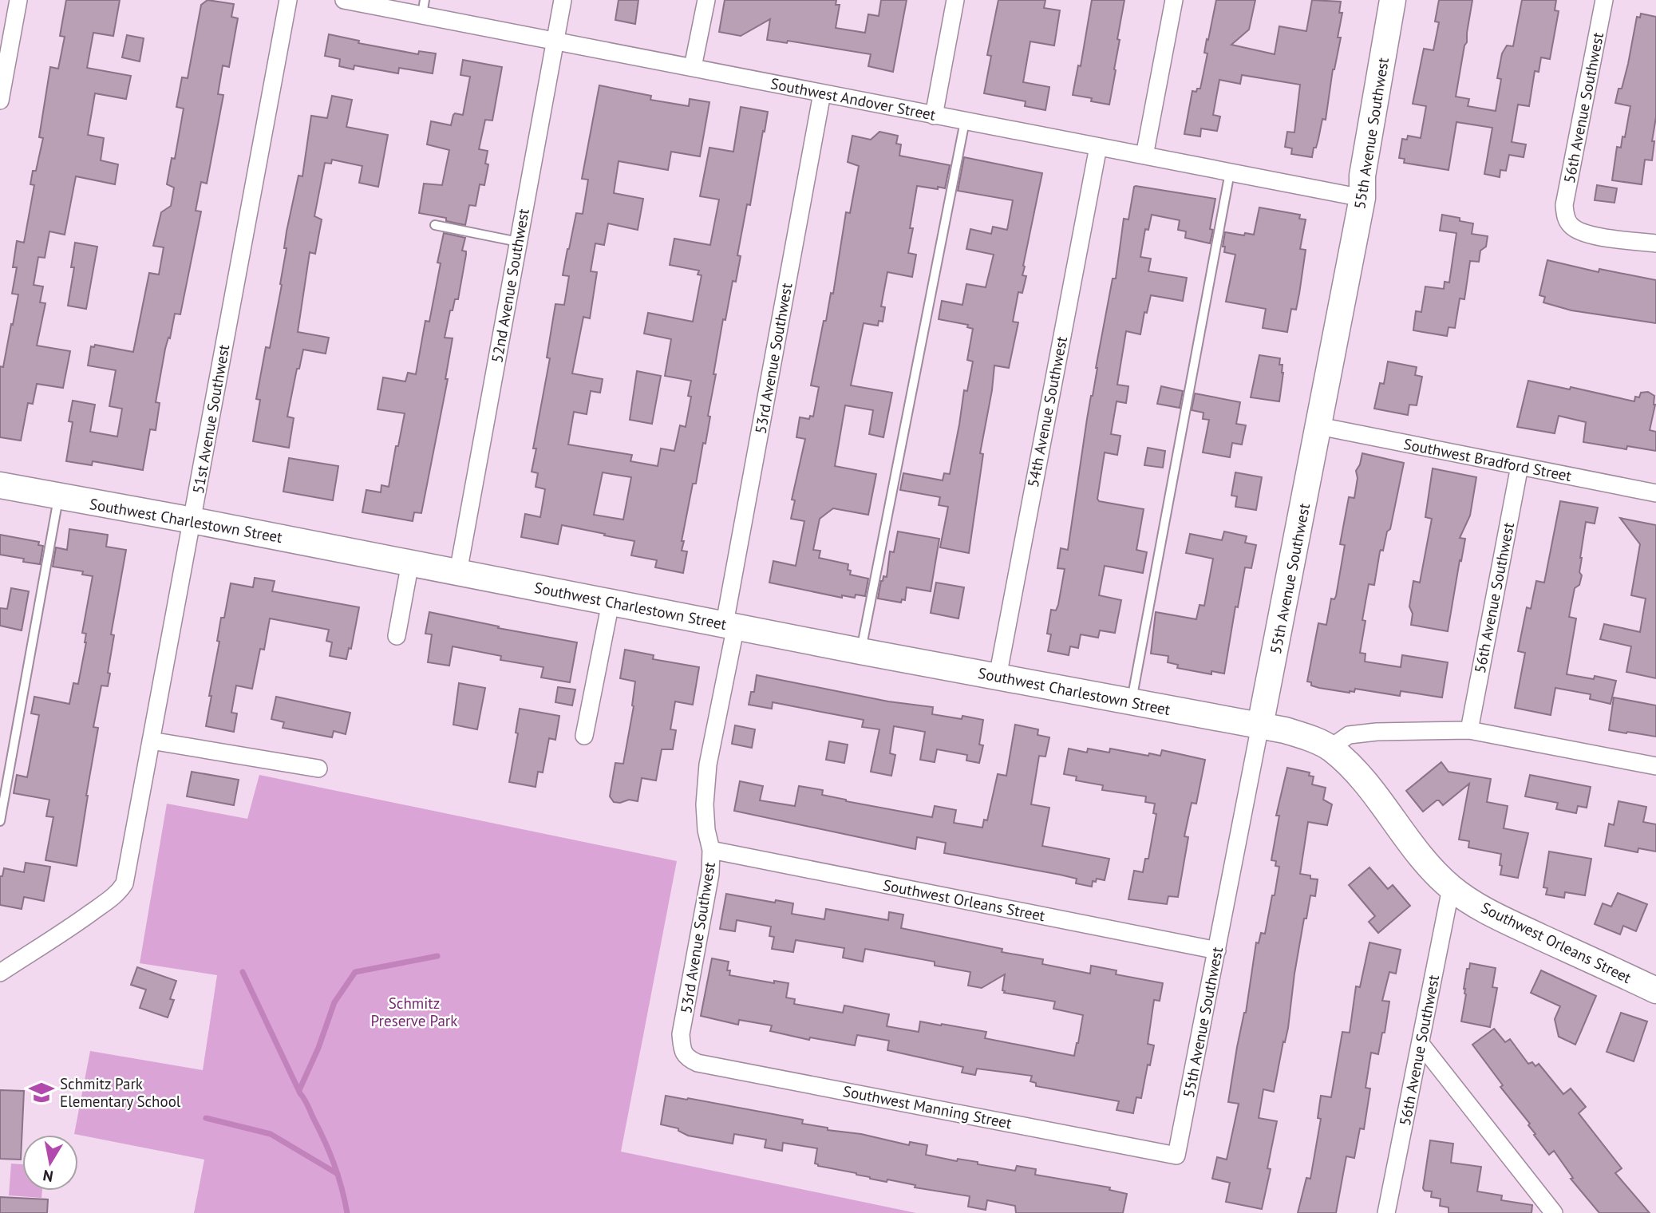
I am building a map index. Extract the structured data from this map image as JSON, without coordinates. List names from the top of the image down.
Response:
{
  "streets": {
    "street": [
      "Southwest Andover Street",
      "56th Avenue Southwest",
      "55th Avenue Southwest",
      "52nd Avenue Southwest",
      "53rd Avenue Southwest",
      "54th Avenue Southwest",
      "51st Avenue Southwest",
      "Southwest Bradford Street",
      "Southwest Charlestown Street",
      "Southwest Orleans Street",
      "Southwest Manning Street"
    ]
  },
  "crossings": [
    ["Southwest Andover Street", "55th Avenue Southwest"],
    ["Southwest Andover Street", "52nd Avenue Southwest"],
    ["Southwest Andover Street", "53rd Avenue Southwest"],
    ["Southwest Andover Street", "54th Avenue Southwest"],
    ["56th Avenue Southwest", "Southwest Bradford Street"],
    ["56th Avenue Southwest", "Southwest Orleans Street"],
    ["55th Avenue Southwest", "Southwest Bradford Street"],
    ["55th Avenue Southwest", "Southwest Charlestown Street"],
    ["55th Avenue Southwest", "Southwest Orleans Street"],
    ["55th Avenue Southwest", "Southwest Manning Street"],
    ["52nd Avenue Southwest", "Southwest Charlestown Street"],
    ["53rd Avenue Southwest", "Southwest Charlestown Street"],
    ["53rd Avenue Southwest", "Southwest Orleans Street"],
    ["53rd Avenue Southwest", "Southwest Manning Street"],
    ["54th Avenue Southwest", "Southwest Charlestown Street"],
    ["51st Avenue Southwest", "Southwest Charlestown Street"],
    ["Southwest Charlestown Street", "Southwest Orleans Street"]
  ],
  "parks": ["Schmitz Preserve Park"],
  "places": {
    "school or university": ["Schmitz Park Elementary School"]
  },
  "north": "bottom"
}
